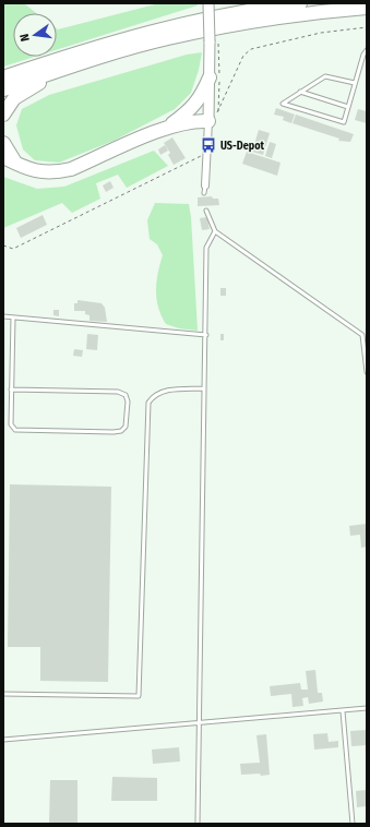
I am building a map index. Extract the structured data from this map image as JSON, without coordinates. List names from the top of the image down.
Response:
{
  "places": {
    "bus stop": ["US-Depot"]
  },
  "north": "left"
}
